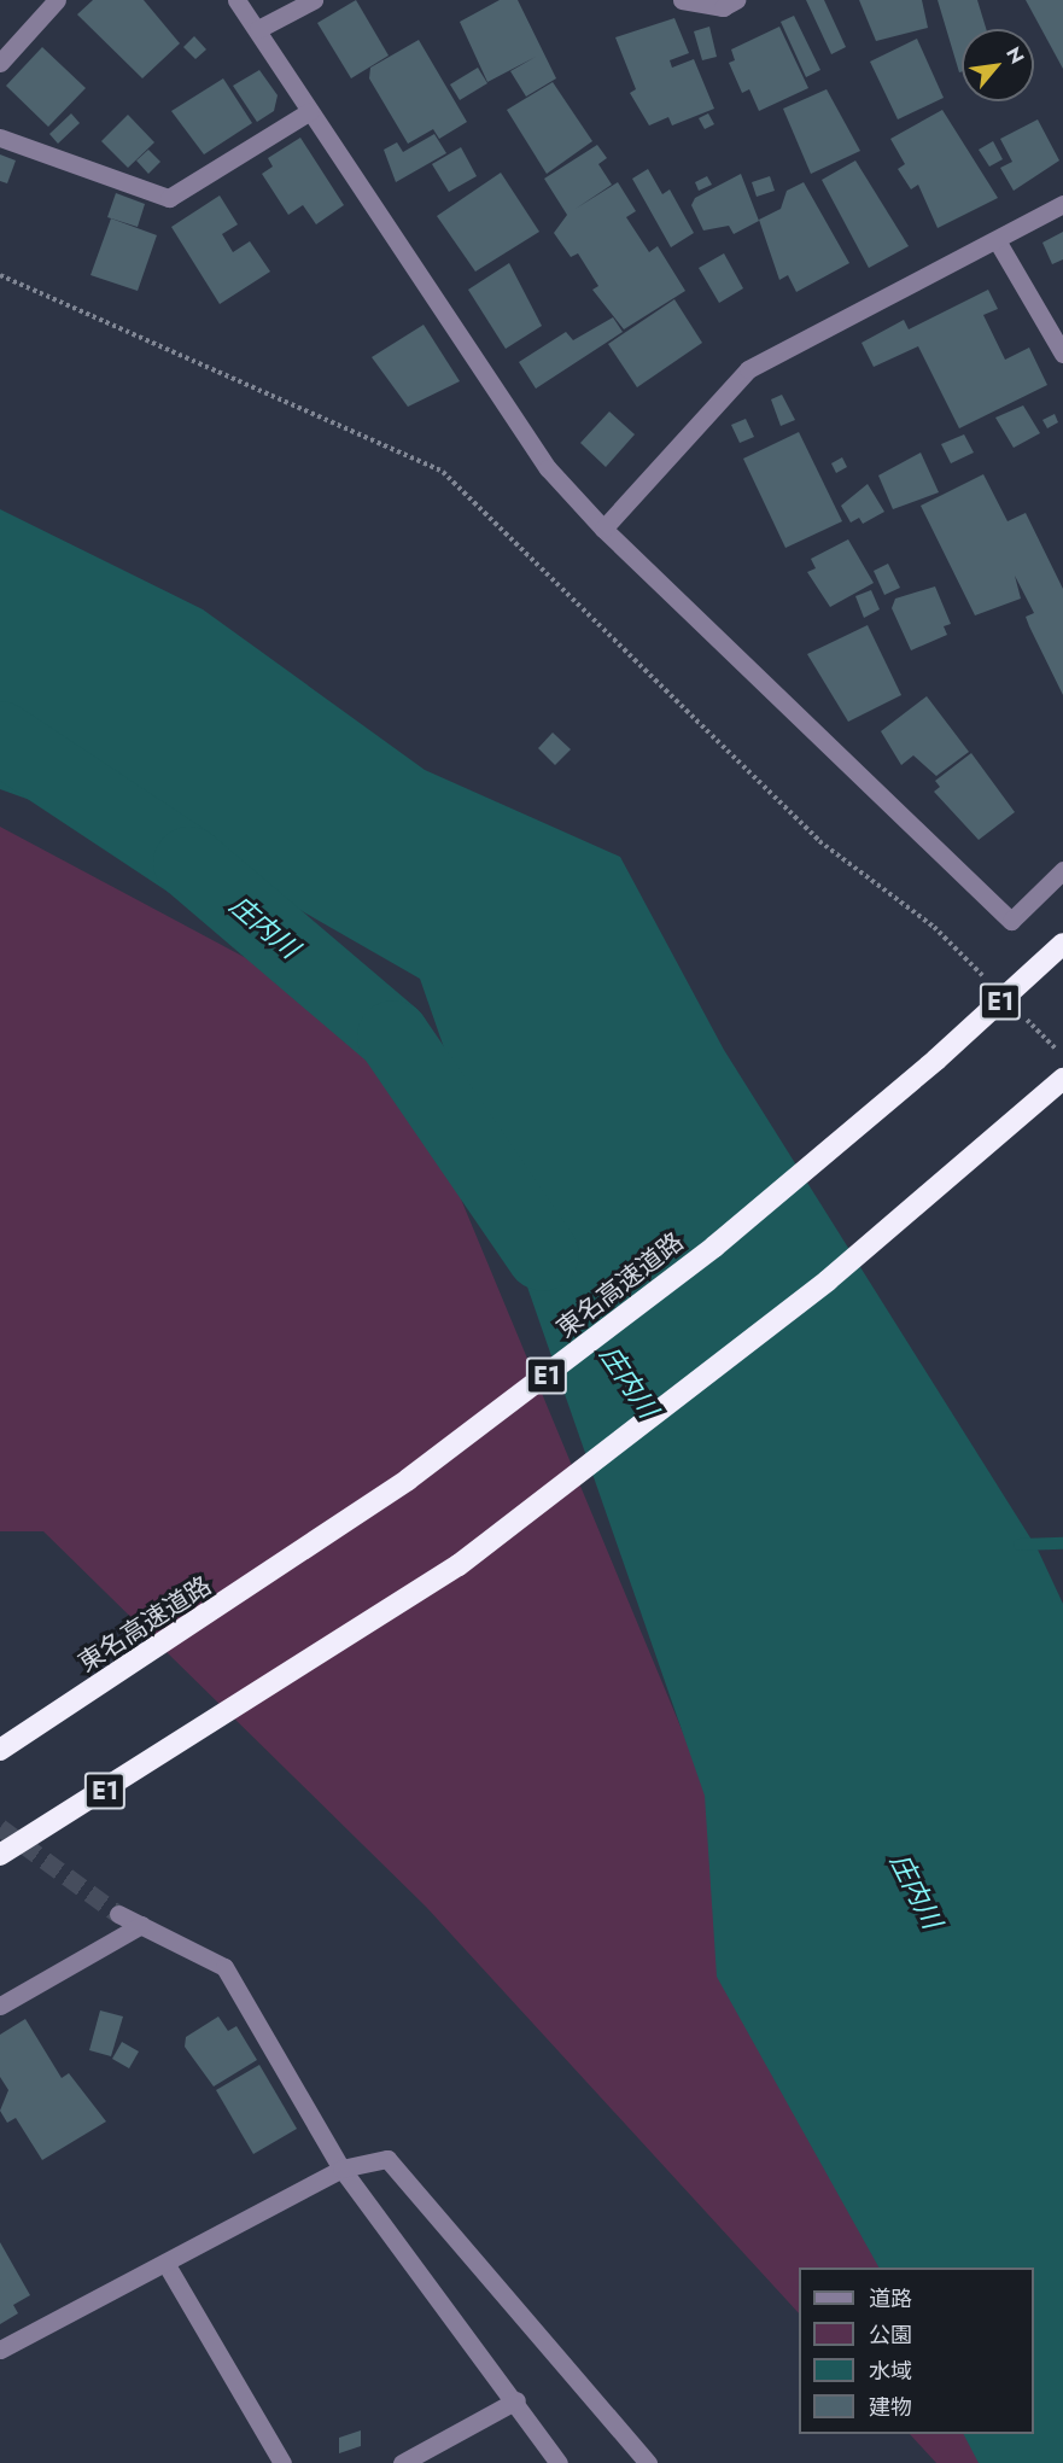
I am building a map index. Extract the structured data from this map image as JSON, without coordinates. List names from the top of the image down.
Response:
{
  "streets": {
    "highway": ["E1", "東名高速道路"]
  },
  "water": ["庄内川"],
  "legend": [
    "道路",
    "公園",
    "水域",
    "建物"
  ],
  "north": "top right"
}
